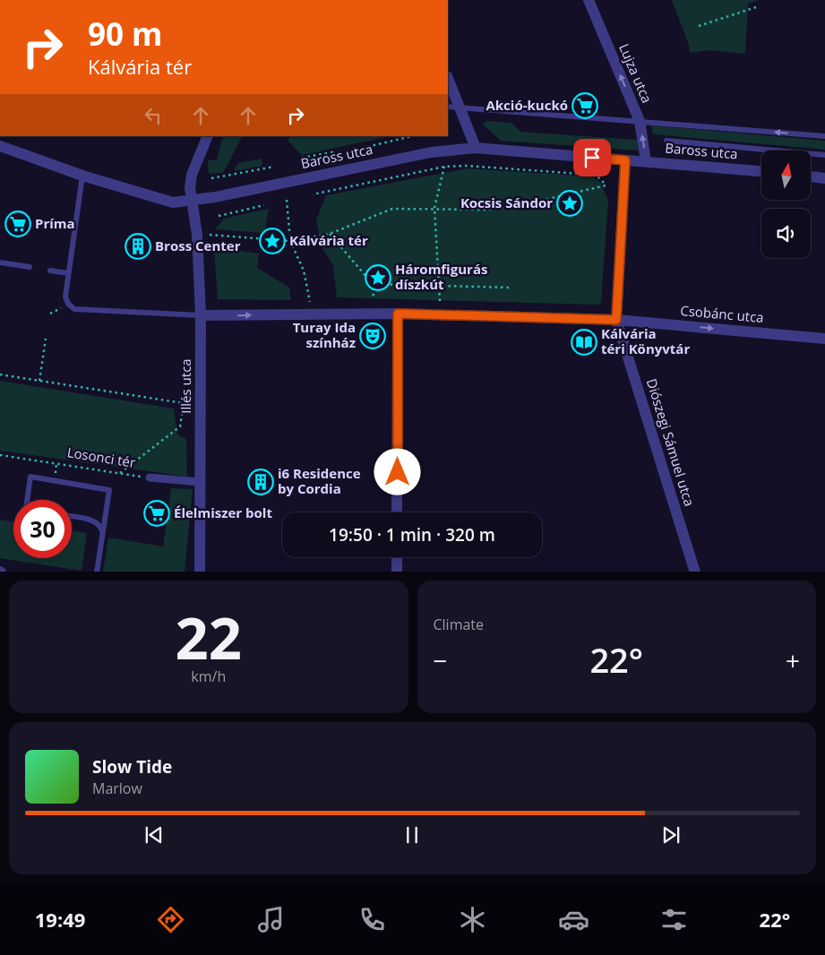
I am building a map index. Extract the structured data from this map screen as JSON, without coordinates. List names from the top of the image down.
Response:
{
  "streets": {
    "street": [
      "Lujza utca",
      "Baross utca",
      "Csobánc utca",
      "Illés utca",
      "Diószegi Sámuel utca",
      "Losonci tér"
    ]
  },
  "crossings": [
    ["Lujza utca", "Baross utca"],
    ["Baross utca", "Illés utca"],
    ["Baross utca", "Diószegi Sámuel utca"],
    ["Csobánc utca", "Diószegi Sámuel utca"],
    ["Illés utca", "Losonci tér"]
  ],
  "one_way": ["Lujza utca", "Csobánc utca"],
  "places": {
    "supermarket": ["Akció-kuckó", "Príma", "Élelmiszer bolt"],
    "place": ["Kocsis Sándor", "Kálvária tér", "Háromfigurás díszkút"],
    "building": ["Bross Center", "i6 Residence by Cordia"],
    "theatre": ["Turay Ida színház"],
    "library": ["Kálvária téri Könyvtár"]
  },
  "north": "top",
  "page": {
    "turn": ["90 m", "Kálvária tér"],
    "limit": "30",
    "trip": "19:50 · 1 min · 320 m",
    "tile": [
      ["22", "km/h"],
      "Climate"
    ],
    "heat": ["−", "22°", "+"],
    "song": ["Slow Tide", "Marlow"],
    "tabs": ["19:49", "22°"]
  }
}
